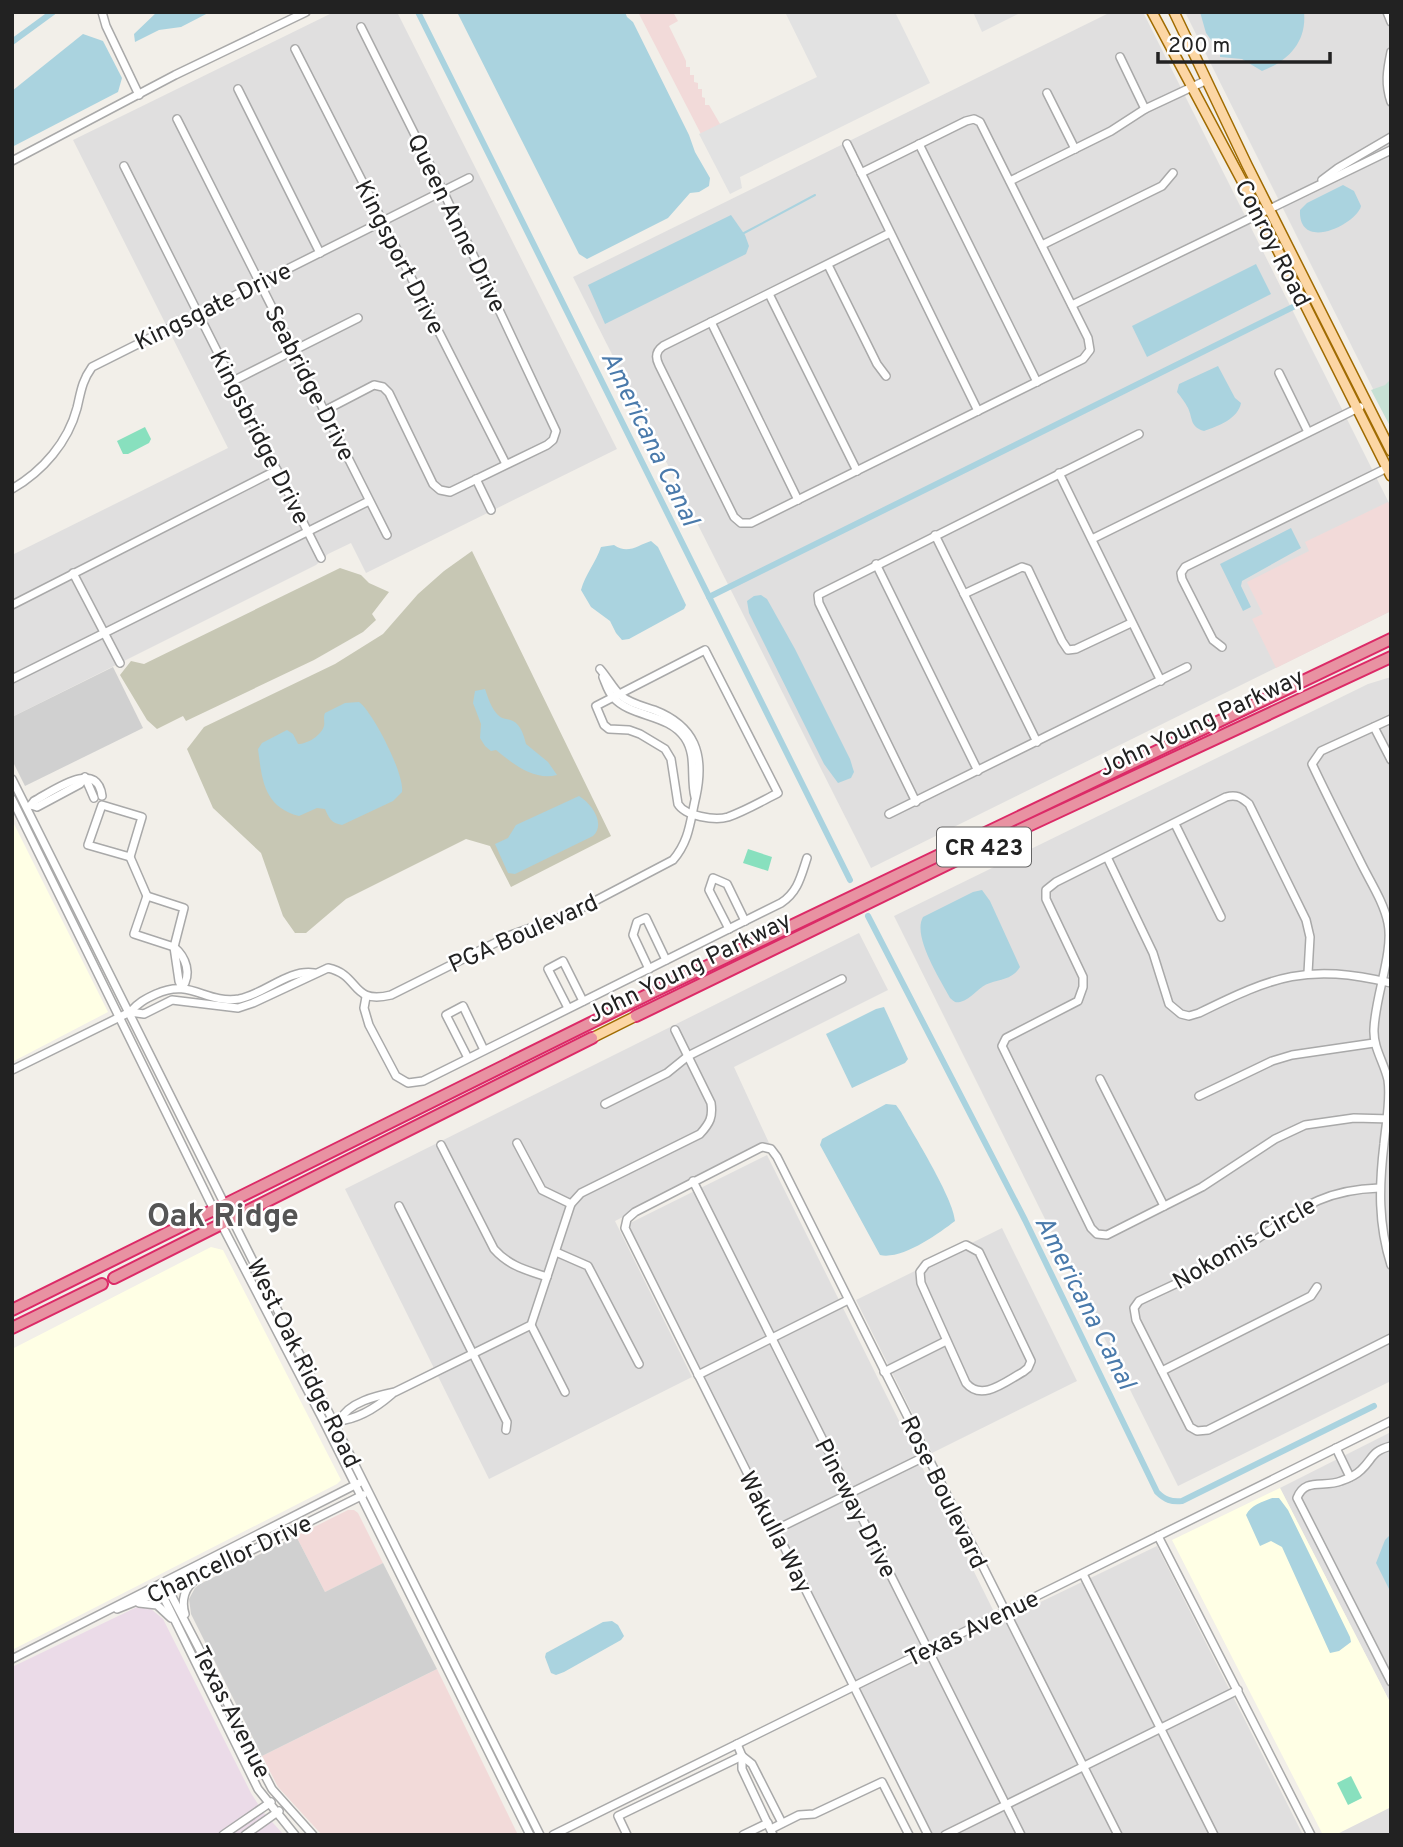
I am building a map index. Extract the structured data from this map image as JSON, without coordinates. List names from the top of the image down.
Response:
{
  "streets": {
    "highway": ["John Young Parkway", "CR 423"],
    "main road": ["Conroy Road"],
    "street": [
      "Queen Anne Drive",
      "Kingsport Drive",
      "Kingsgate Drive",
      "Seabridge Drive",
      "Kingsbridge Drive",
      "PGA Boulevard",
      "Nokomis Circle",
      "West Oak Ridge Road",
      "Rose Boulevard",
      "Pineway Drive",
      "Wakulla Way",
      "Chancellor Drive",
      "Texas Avenue"
    ]
  },
  "crossings": [
    ["Queen Anne Drive", "Kingsport Drive"],
    ["Queen Anne Drive", "Kingsgate Drive"],
    ["Kingsport Drive", "Kingsgate Drive"],
    ["Kingsgate Drive", "Seabridge Drive"],
    ["Kingsgate Drive", "Kingsbridge Drive"],
    ["John Young Parkway", "West Oak Ridge Road"],
    ["West Oak Ridge Road", "Chancellor Drive"],
    ["Rose Boulevard", "Pineway Drive"],
    ["Rose Boulevard", "Wakulla Way"],
    ["Rose Boulevard", "Texas Avenue"],
    ["Pineway Drive", "Wakulla Way"],
    ["Pineway Drive", "Texas Avenue"],
    ["Wakulla Way", "Texas Avenue"],
    ["Chancellor Drive", "Texas Avenue"]
  ],
  "districts": ["Oak Ridge"],
  "water": ["Americana Canal"],
  "scale_bar": "200 m"
}
